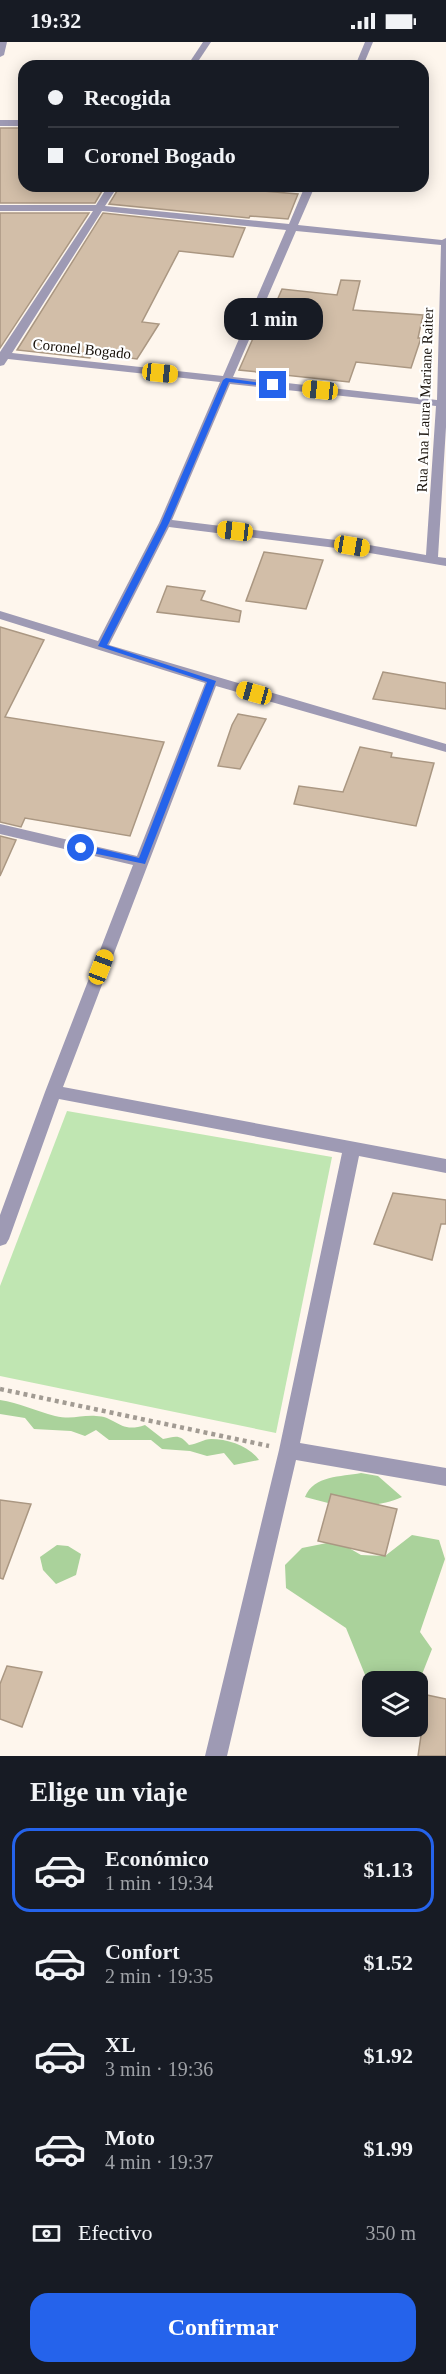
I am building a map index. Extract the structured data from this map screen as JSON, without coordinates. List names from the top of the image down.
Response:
{
  "streets": {
    "street": ["Coronel Bogado", "Rua Ana Laura Mariane Raiter"]
  },
  "crossings": [
    ["Coronel Bogado", "Rua Ana Laura Mariane Raiter"]
  ],
  "page": {
    "status": "19:32",
    "banner": ["Recogida", "Coronel Bogado"],
    "bubble": "1 min",
    "heading": "Elige un viaje",
    "list": [
      {
        "name": "Económico",
        "note": "1 min · 19:34",
        "value": "$1.13"
      },
      {
        "name": "Confort",
        "note": "2 min · 19:35",
        "value": "$1.52"
      },
      {
        "name": "XL",
        "note": "3 min · 19:36",
        "value": "$1.92"
      },
      {
        "name": "Moto",
        "note": "4 min · 19:37",
        "value": "$1.99"
      }
    ],
    "pay": ["Efectivo", "350 m"],
    "buttons": "Confirmar"
  }
}
